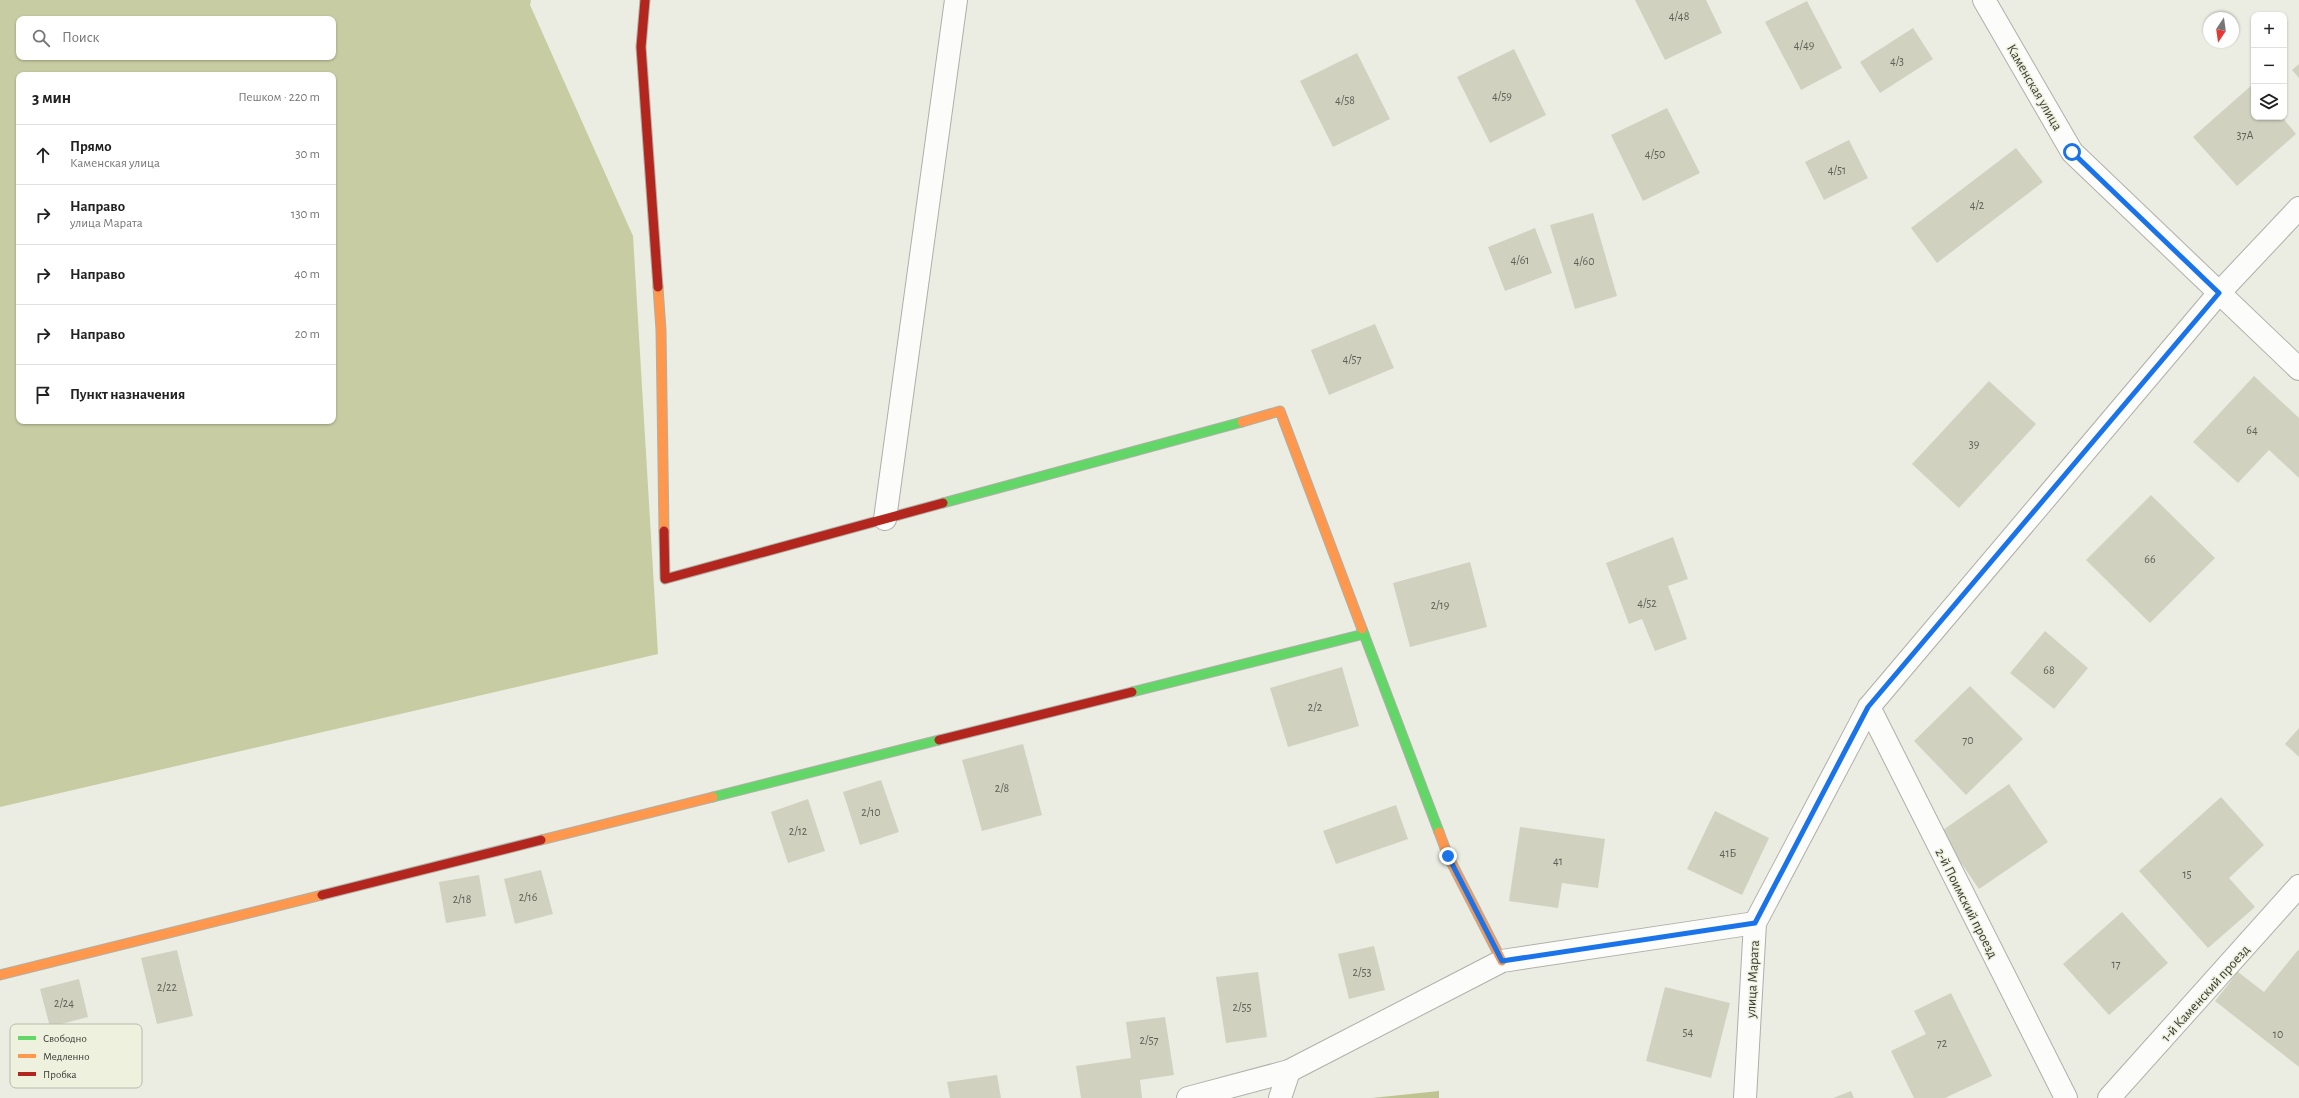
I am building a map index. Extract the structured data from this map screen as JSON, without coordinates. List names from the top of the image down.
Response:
{
  "streets": {
    "street": [
      "Каменская улица",
      "2-й Поимский проезд",
      "улица Марата",
      "1-й Каменский проезд"
    ]
  },
  "crossings": [
    ["Каменская улица", "улица Марата"],
    ["2-й Поимский проезд", "улица Марата"]
  ],
  "house_numbers": [
    "4/48",
    "4/49",
    "4/3",
    "4/59",
    "4/58",
    "37А",
    "4/50",
    "4/51",
    "4/2",
    "4/61",
    "4/60",
    "4/57",
    "64",
    "39",
    "66",
    "4/52",
    "2/19",
    "68",
    "2/2",
    "70",
    "2/8",
    "2/10",
    "2/12",
    "41Б",
    "41",
    "15",
    "2/16",
    "2/18",
    "17",
    "2/53",
    "2/22",
    "2/24",
    "2/55",
    "54",
    "10",
    "2/57",
    "72"
  ],
  "legend": ["Свободно", "Медленно", "Пробка"],
  "north": "bottom",
  "page": {
    "map_buttons": ["+", "−"],
    "search": "Поиск",
    "heading": ["3 мин", "Пешком · 220 m"],
    "list": [
      ["Прямо", "Каменская улица", "30 m"],
      ["Направо", "улица Марата", "130 m"],
      ["Направо", "40 m"],
      ["Направо", "20 m"],
      "Пункт назначения"
    ]
  }
}
